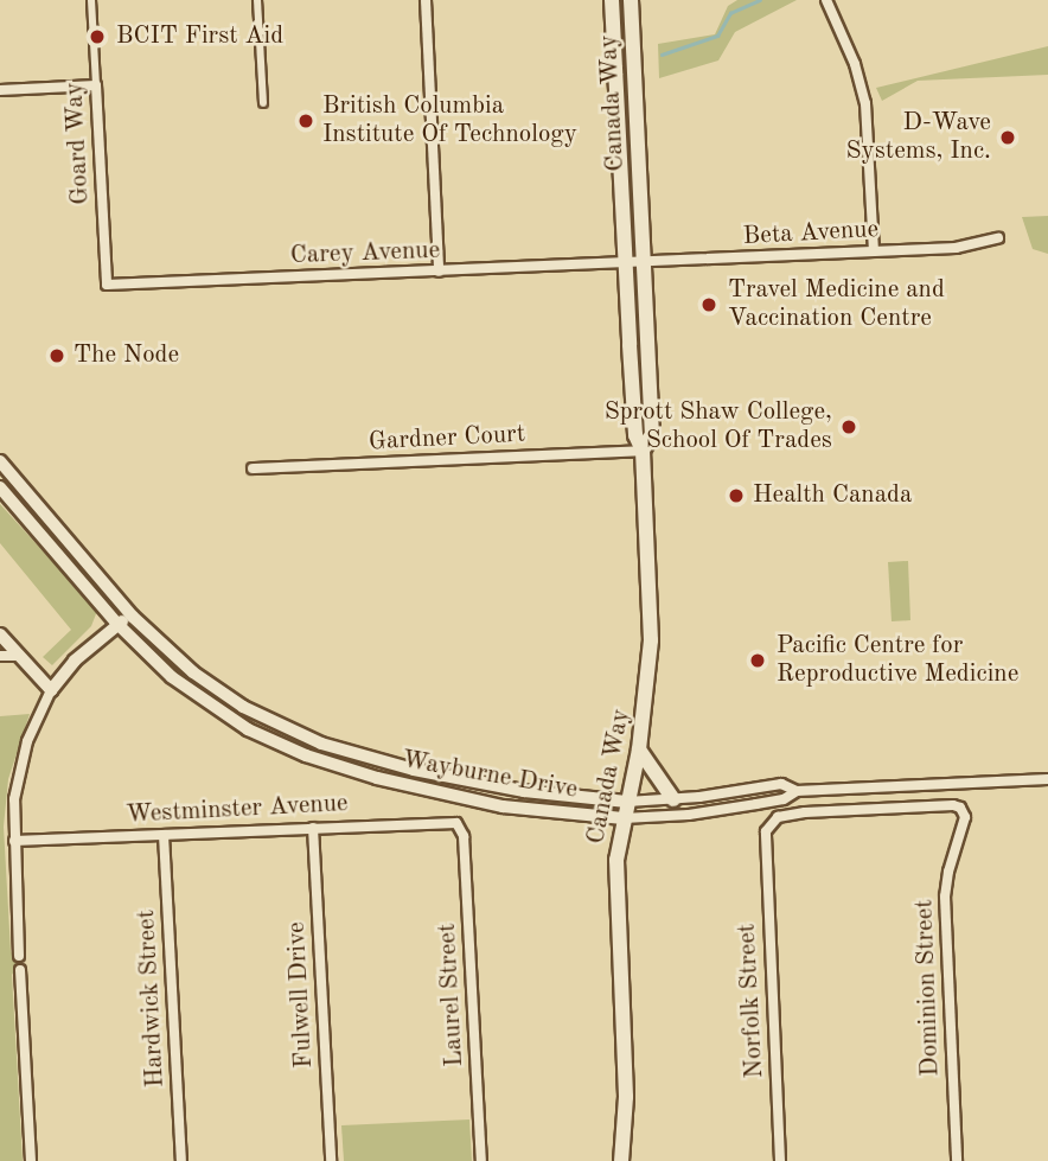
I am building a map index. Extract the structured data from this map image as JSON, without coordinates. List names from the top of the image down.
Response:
{
  "streets": {
    "main road": ["Canada Way"],
    "street": [
      "Goard Way",
      "Beta Avenue",
      "Carey Avenue",
      "Gardner Court",
      "Wayburne Drive",
      "Westminster Avenue",
      "Dominion Street",
      "Fulwell Drive",
      "Laurel Street",
      "Hardwick Street",
      "Norfolk Street"
    ]
  },
  "crossings": [
    ["Canada Way", "Beta Avenue"],
    ["Canada Way", "Carey Avenue"],
    ["Canada Way", "Gardner Court"],
    ["Canada Way", "Wayburne Drive"],
    ["Goard Way", "Carey Avenue"],
    ["Beta Avenue", "Carey Avenue"],
    ["Westminster Avenue", "Fulwell Drive"],
    ["Westminster Avenue", "Laurel Street"],
    ["Westminster Avenue", "Hardwick Street"],
    ["Dominion Street", "Norfolk Street"]
  ],
  "places": [
    "BCIT First Aid",
    "British Columbia Institute Of Technology",
    "D-Wave Systems, Inc.",
    "Travel Medicine and Vaccination Centre",
    "The Node",
    "Sprott Shaw College, School Of Trades",
    "Health Canada",
    "Pacific Centre for Reproductive Medicine"
  ]
}
